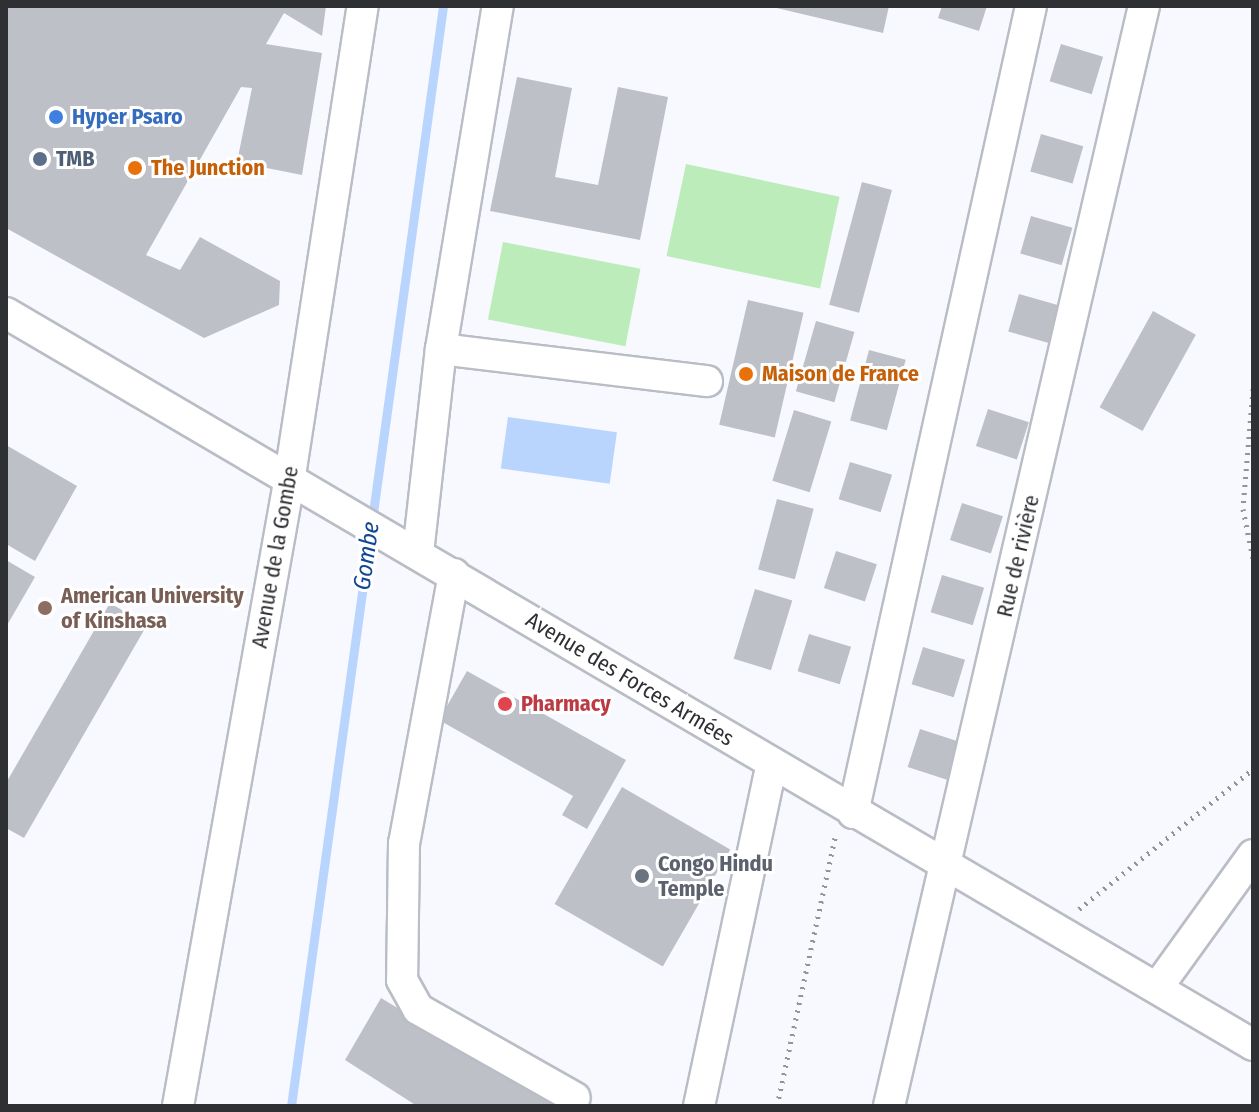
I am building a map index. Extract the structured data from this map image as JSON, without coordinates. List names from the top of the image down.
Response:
{
  "streets": {
    "street": ["Rue de rivière", "Avenue de la Gombe", "Avenue des Forces Armées"]
  },
  "crossings": [
    ["Rue de rivière", "Avenue des Forces Armées"],
    ["Avenue de la Gombe", "Avenue des Forces Armées"]
  ],
  "water": ["Gombe"],
  "places": [
    "Hyper Psaro",
    "TMB",
    "The Junction",
    "Maison de France",
    "American University of Kinshasa",
    "Pharmacy",
    "Congo Hindu Temple"
  ]
}
